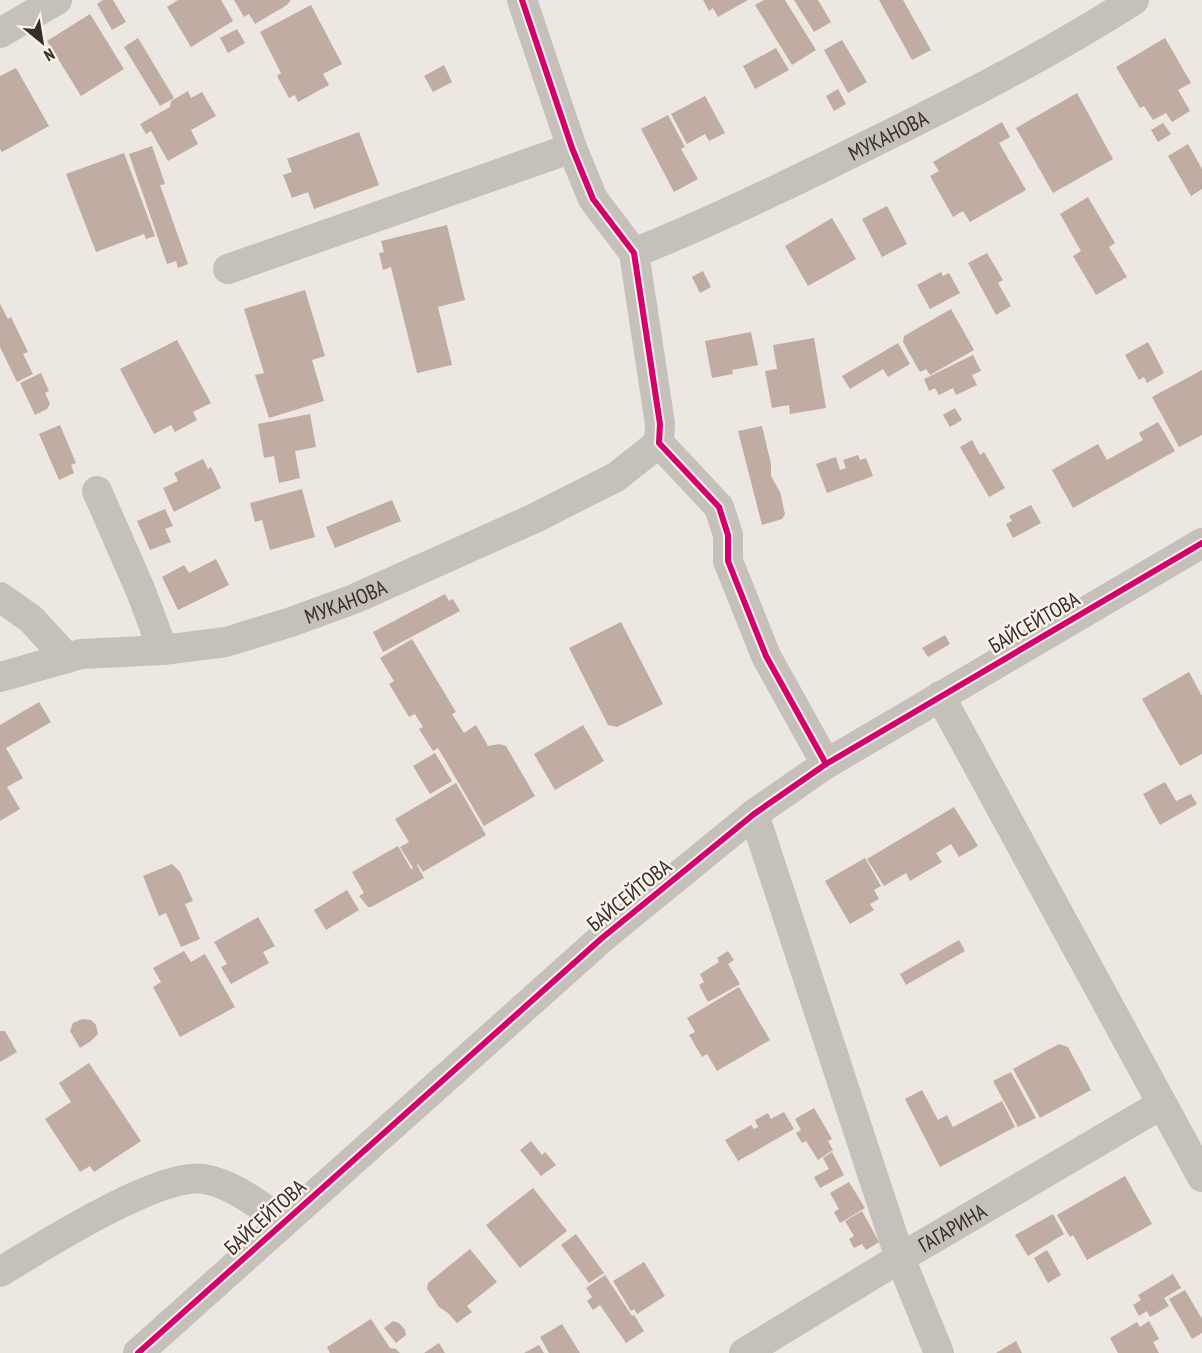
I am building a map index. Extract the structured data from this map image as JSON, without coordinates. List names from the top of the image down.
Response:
{
  "streets": {
    "street": ["МУКАНОВА", "БАЙСЕЙТОВА", "ГАГАРИНА"]
  },
  "north": "bottom right"
}
